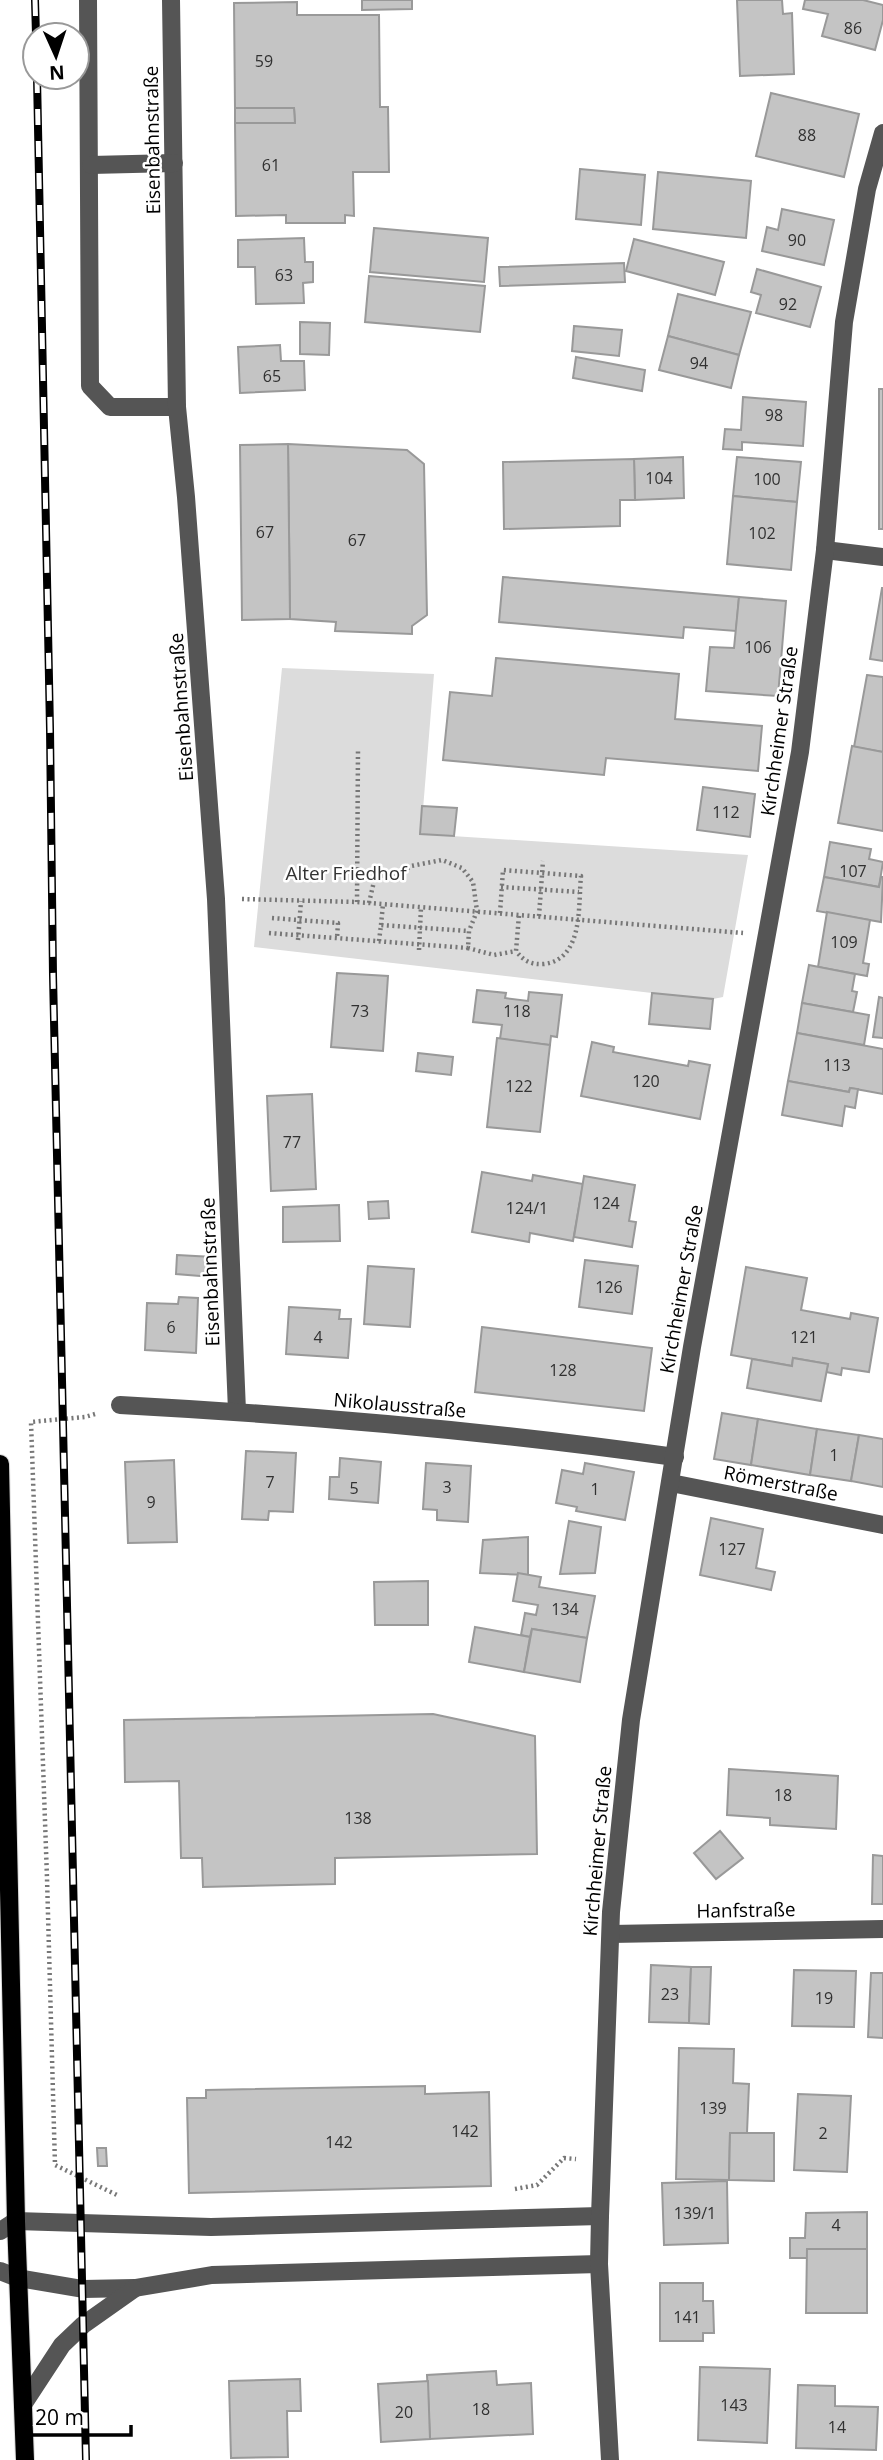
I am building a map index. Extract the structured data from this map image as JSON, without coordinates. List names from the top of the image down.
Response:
{
  "streets": {
    "street": [
      "Eisenbahnstraße",
      "Kirchheimer Straße",
      "Nikolausstraße",
      "Römerstraße",
      "Hanfstraße"
    ]
  },
  "crossings": [
    ["Eisenbahnstraße", "Nikolausstraße"],
    ["Kirchheimer Straße", "Nikolausstraße"],
    ["Kirchheimer Straße", "Römerstraße"],
    ["Kirchheimer Straße", "Hanfstraße"]
  ],
  "parks": ["Alter Friedhof"],
  "house_numbers": [
    "86",
    "59",
    "88",
    "61",
    "90",
    "63",
    "92",
    "94",
    "65",
    "98",
    "104",
    "100",
    "67",
    "102",
    "67",
    "106",
    "112",
    "107",
    "109",
    "73",
    "118",
    "113",
    "120",
    "122",
    "77",
    "124",
    "124/1",
    "126",
    "6",
    "4",
    "121",
    "128",
    "1",
    "7",
    "3",
    "5",
    "1",
    "9",
    "127",
    "134",
    "18",
    "138",
    "23",
    "19",
    "139",
    "142",
    "2",
    "142",
    "139/1",
    "4",
    "141",
    "143",
    "18",
    "20",
    "14"
  ],
  "scale_bar": "20 m",
  "north": "bottom"
}
